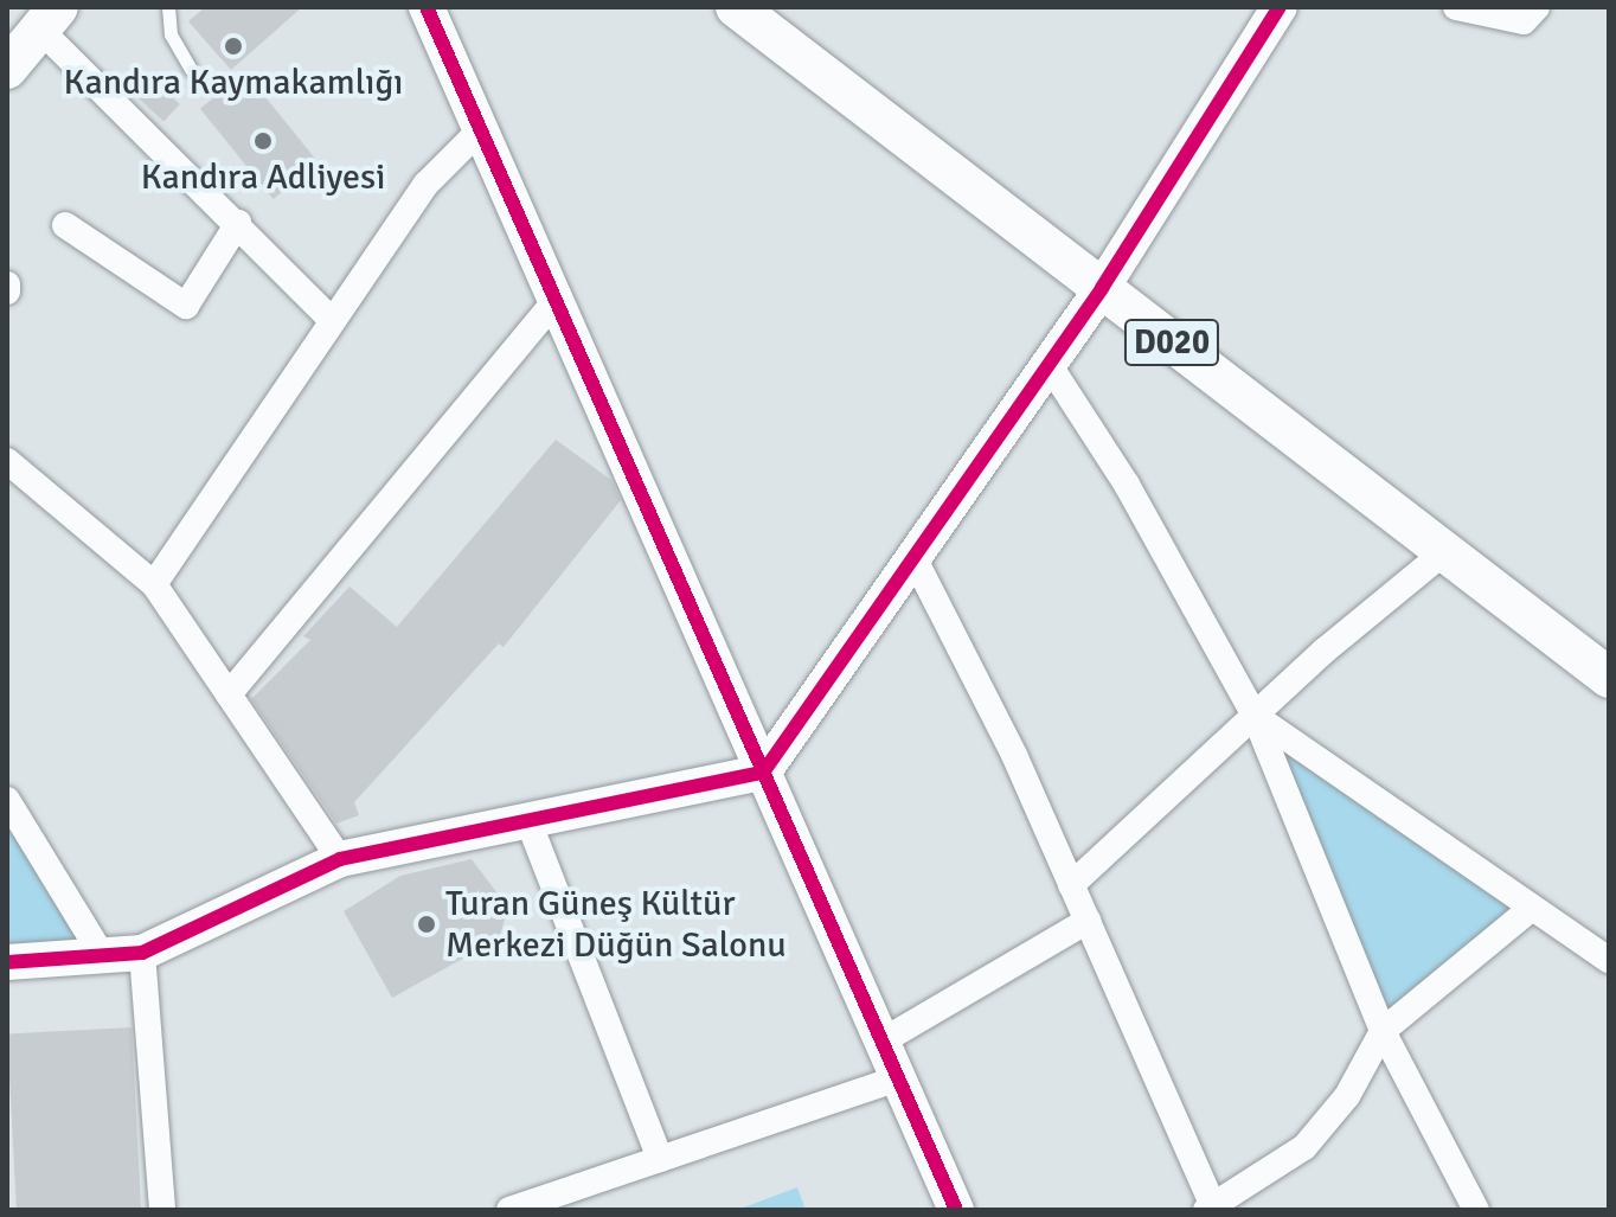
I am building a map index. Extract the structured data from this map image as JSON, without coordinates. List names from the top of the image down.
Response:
{
  "streets": {
    "main road": ["D020"]
  },
  "places": ["Kandıra Kaymakamlığı", "Kandıra Adliyesi", "Turan Güneş Kültür Merkezi Düğün Salonu"]
}
